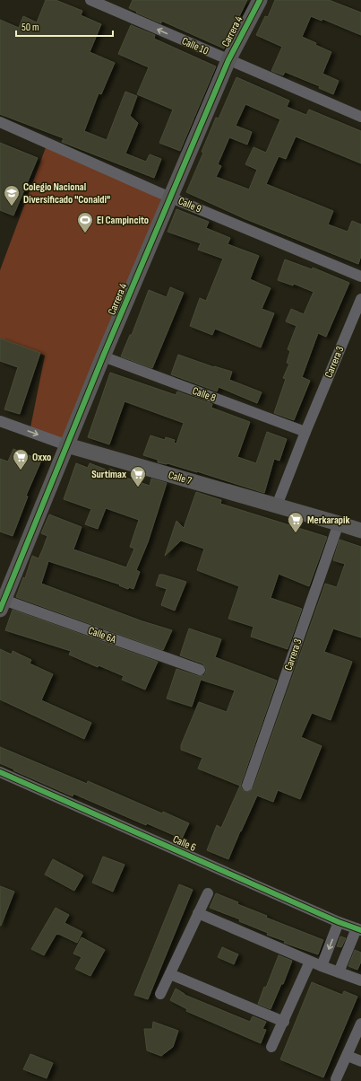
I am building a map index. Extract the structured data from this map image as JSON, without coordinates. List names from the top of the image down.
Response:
{
  "streets": {
    "street": [
      "Carrera 4",
      "Calle 10",
      "Calle 9",
      "Carrera 3",
      "Calle 8",
      "Calle 7",
      "Calle 6A",
      "Calle 6"
    ]
  },
  "crossings": [
    ["Carrera 4", "Calle 10"],
    ["Carrera 4", "Calle 9"],
    ["Carrera 4", "Calle 8"],
    ["Carrera 4", "Calle 7"],
    ["Carrera 4", "Calle 6A"],
    ["Carrera 3", "Calle 8"],
    ["Carrera 3", "Calle 7"]
  ],
  "one_way": ["Calle 10"],
  "places": {
    "school or university": ["Colegio Nacional Diversificado \"Conaldi\""],
    "sports": ["El Campincito"],
    "supermarket": ["Oxxo", "Surtimax", "Merkarapik"]
  },
  "scale_bar": "50 m"
}
